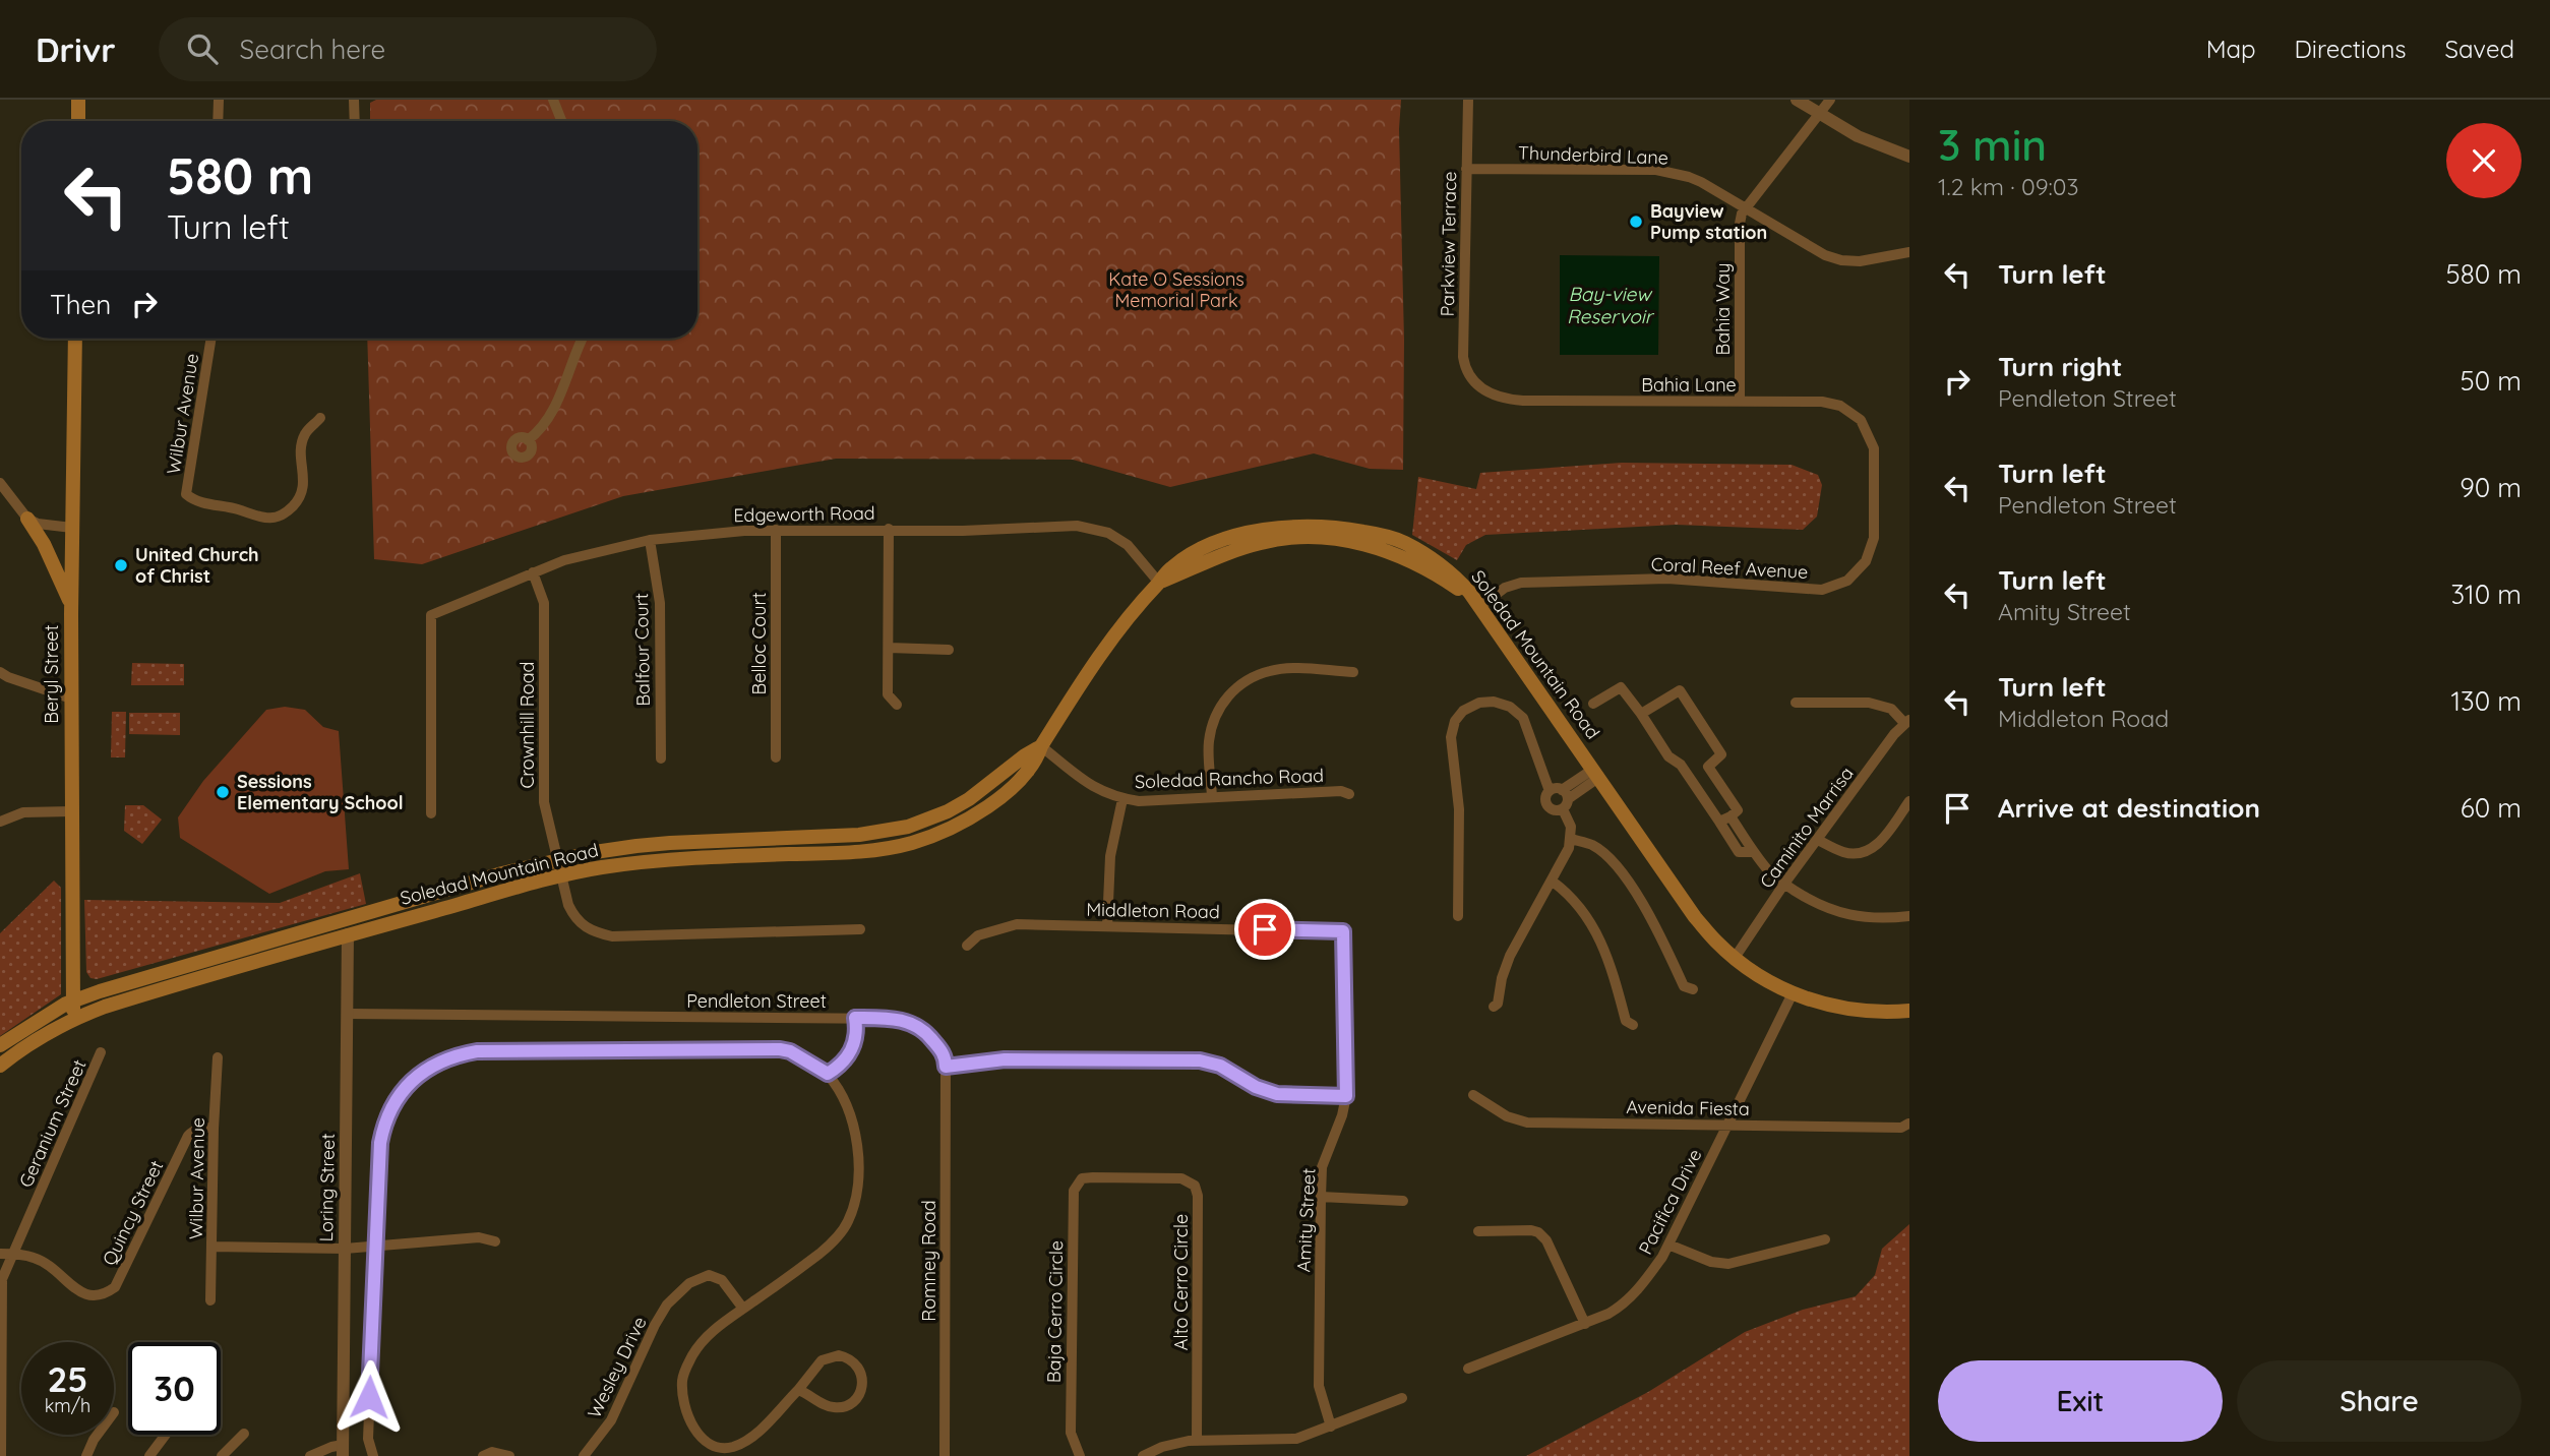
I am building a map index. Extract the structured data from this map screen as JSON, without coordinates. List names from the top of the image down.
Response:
{
  "streets": {
    "main road": ["Soledad Mountain Road", "Beryl Street"],
    "street": [
      "Thunderbird Lane",
      "Parkview Terrace",
      "Bahia Way",
      "Bahia Lane",
      "Wilbur Avenue",
      "Edgeworth Road",
      "Coral Reef Avenue",
      "Belloc Court",
      "Balfour Court",
      "Crownhill Road",
      "Soledad Rancho Road",
      "Caminito Marrisa",
      "Middleton Road",
      "Pendleton Street",
      "Avenida Fiesta",
      "Geranium Street",
      "Loring Street",
      "Pacifica Drive",
      "Quincy Street",
      "Amity Street",
      "Romney Road",
      "Alto Cerro Circle",
      "Baja Cerro Circle",
      "Wesley Drive"
    ]
  },
  "crossings": [
    ["Thunderbird Lane", "Parkview Terrace"],
    ["Thunderbird Lane", "Bahia Way"],
    ["Parkview Terrace", "Bahia Lane"],
    ["Bahia Way", "Bahia Lane"],
    ["Bahia Lane", "Coral Reef Avenue"],
    ["Wilbur Avenue", "Quincy Street"],
    ["Edgeworth Road", "Belloc Court"],
    ["Edgeworth Road", "Balfour Court"],
    ["Edgeworth Road", "Soledad Mountain Road"],
    ["Edgeworth Road", "Crownhill Road"],
    ["Coral Reef Avenue", "Soledad Mountain Road"],
    ["Soledad Mountain Road", "Beryl Street"],
    ["Soledad Mountain Road", "Crownhill Road"],
    ["Soledad Mountain Road", "Soledad Rancho Road"],
    ["Soledad Mountain Road", "Caminito Marrisa"],
    ["Soledad Mountain Road", "Loring Street"],
    ["Soledad Mountain Road", "Pacifica Drive"],
    ["Middleton Road", "Amity Street"],
    ["Pendleton Street", "Loring Street"],
    ["Pendleton Street", "Romney Road"],
    ["Avenida Fiesta", "Pacifica Drive"],
    ["Geranium Street", "Quincy Street"],
    ["Alto Cerro Circle", "Baja Cerro Circle"]
  ],
  "water": ["Bay-view Reservoir"],
  "parks": ["Kate O Sessions Memorial Park"],
  "places": ["Bayview Pump station", "United Church of Christ", "Sessions Elementary School"],
  "page": {
    "header": "Drivr",
    "search": "Search here",
    "nav": ["Map", "Directions", "Saved"],
    "heading": ["3 min", "1.2 km · 09:03"],
    "turn": ["580 m", "Turn left"],
    "list": [
      {
        "name": "Turn left",
        "value": "580 m"
      },
      {
        "name": "Turn right",
        "note": "Pendleton Street",
        "value": "50 m"
      },
      {
        "name": "Turn left",
        "note": "Pendleton Street",
        "value": "90 m"
      },
      {
        "name": "Turn left",
        "note": "Amity Street",
        "value": "310 m"
      },
      {
        "name": "Turn left",
        "note": "Middleton Road",
        "value": "130 m"
      },
      {
        "name": "Arrive at destination",
        "value": "60 m"
      }
    ],
    "then": "Then",
    "speed": "25 km/h",
    "limit": "30",
    "buttons": ["Exit", "Share"]
  }
}
